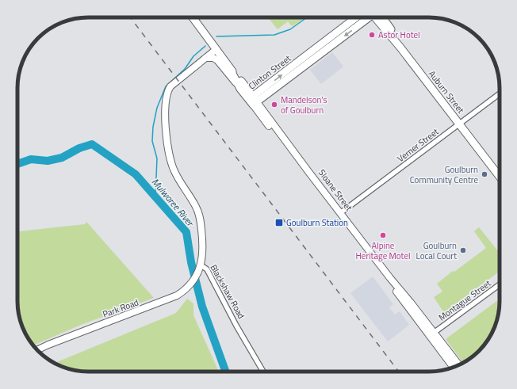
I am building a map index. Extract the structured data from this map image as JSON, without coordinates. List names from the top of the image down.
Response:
{
  "streets": {
    "main road": ["Clinton Street", "Auburn Street", "Sloane Street"],
    "street": [
      "Verner Street",
      "Blackshaw Road",
      "Montague Street",
      "Park Road"
    ]
  },
  "crossings": [
    ["Clinton Street", "Sloane Street"],
    ["Auburn Street", "Verner Street"],
    ["Verner Street", "Sloane Street"],
    ["Sloane Street", "Blackshaw Road"],
    ["Sloane Street", "Montague Street"],
    ["Blackshaw Road", "Park Road"]
  ],
  "water": ["Mulwaree River"],
  "places": {
    "other": [
      "Astor Hotel",
      "Mandelson's of Goulburn",
      "Goulburn Community Centre",
      "Alpine Heritage Motel",
      "Goulburn Local Court"
    ],
    "transit": ["Goulburn Station"]
  }
}
